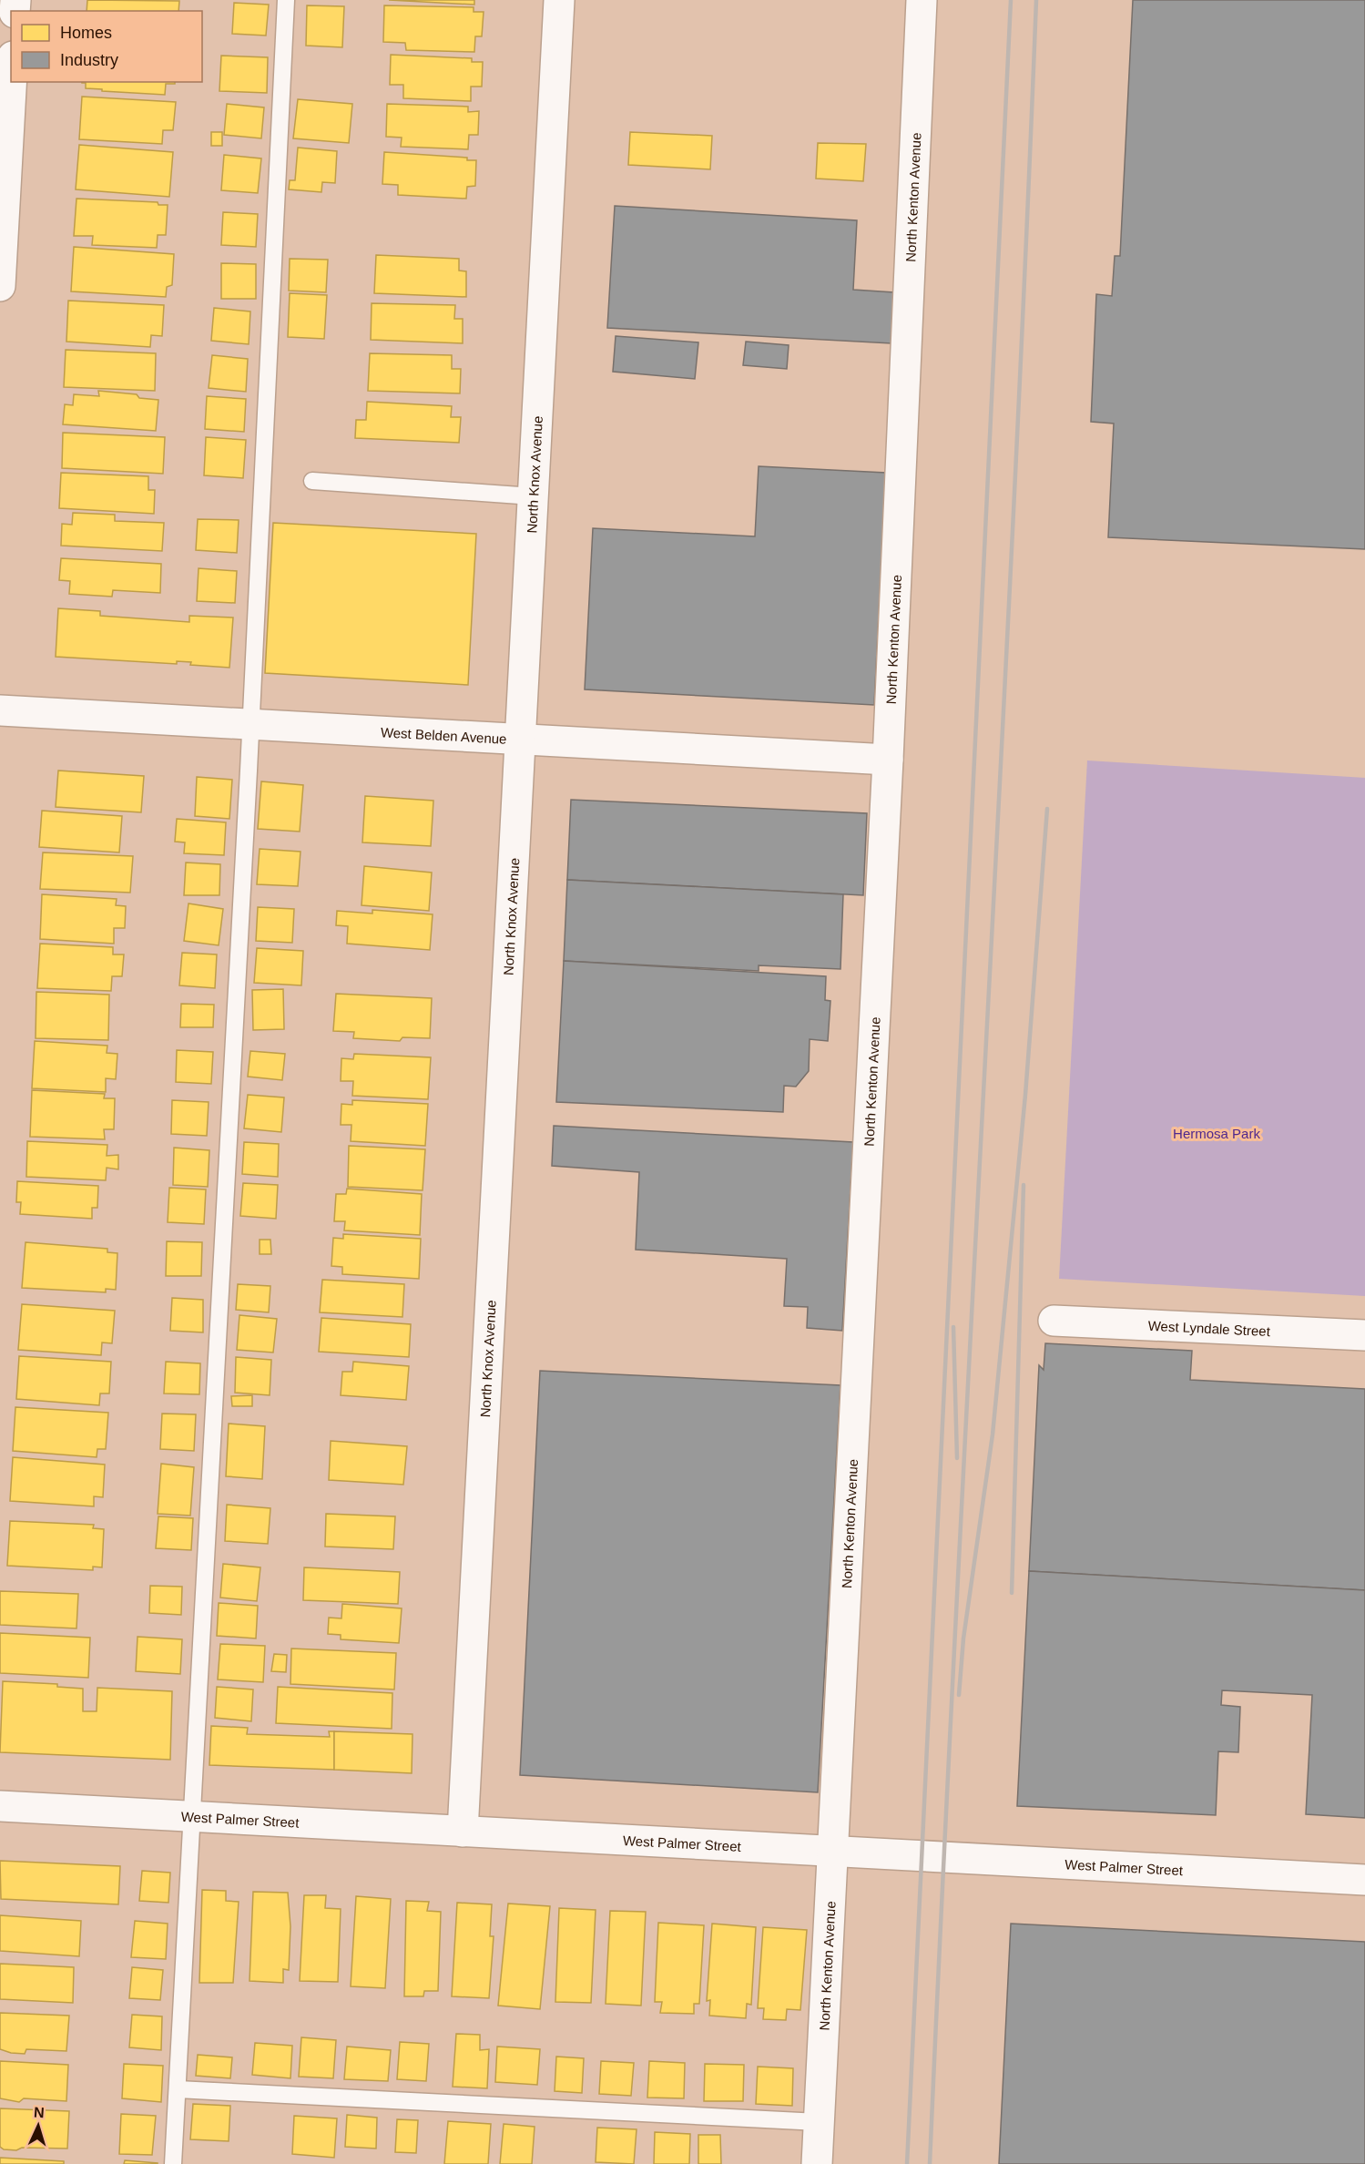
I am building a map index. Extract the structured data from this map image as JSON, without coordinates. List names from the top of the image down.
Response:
{
  "streets": {
    "street": [
      "North Kenton Avenue",
      "North Knox Avenue",
      "West Belden Avenue",
      "West Lyndale Street",
      "West Palmer Street"
    ]
  },
  "crossings": [
    ["North Kenton Avenue", "West Belden Avenue"],
    ["North Kenton Avenue", "West Palmer Street"],
    ["North Knox Avenue", "West Belden Avenue"],
    ["North Knox Avenue", "West Palmer Street"]
  ],
  "parks": ["Hermosa Park"],
  "legend": ["Homes", "Industry"],
  "north": "top"
}
